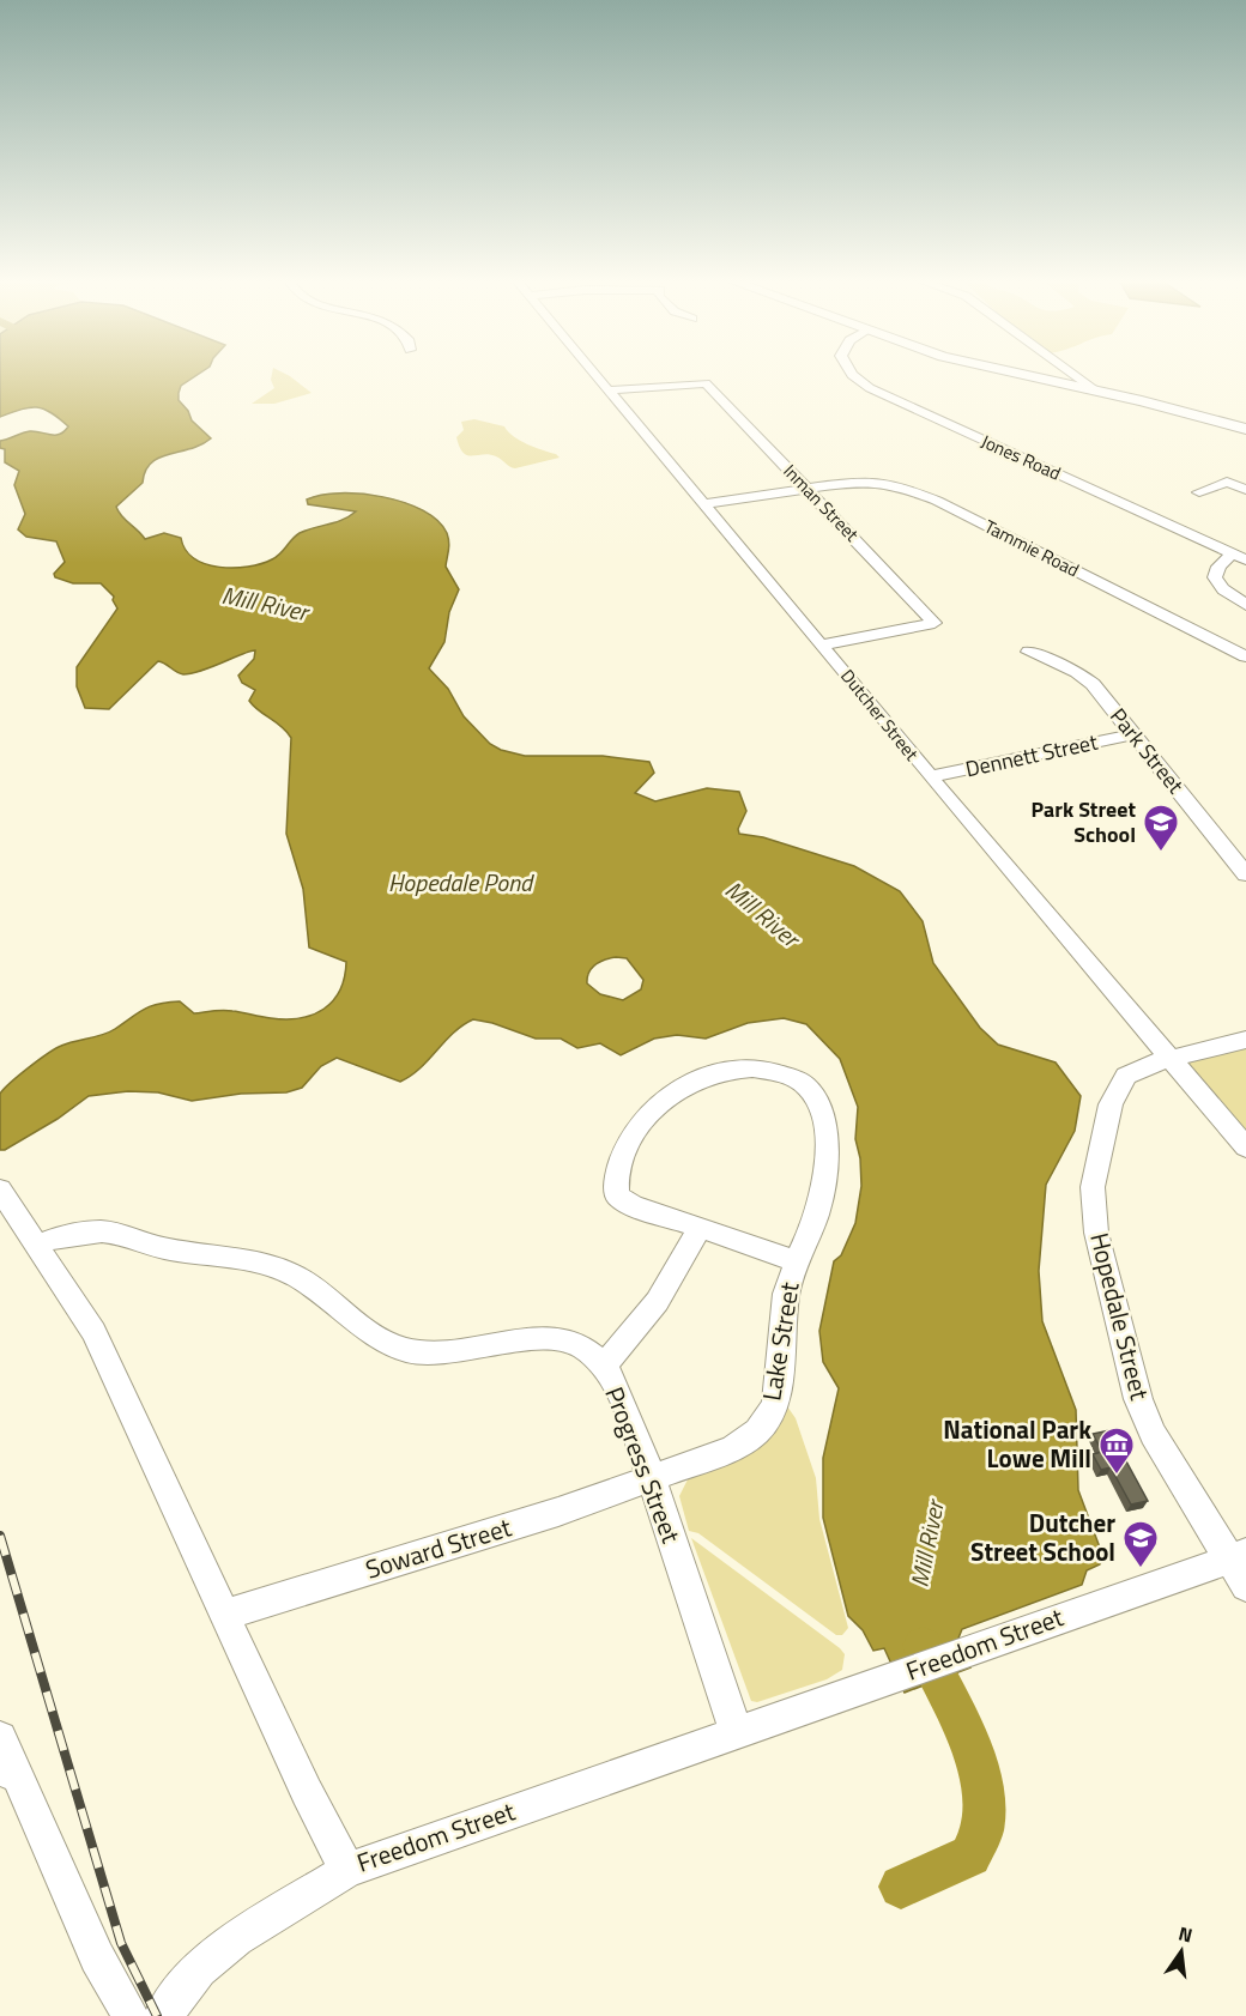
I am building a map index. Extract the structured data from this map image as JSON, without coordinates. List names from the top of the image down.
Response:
{
  "streets": {
    "street": [
      "Jones Road",
      "Inman Street",
      "Tammie Road",
      "Dutcher Street",
      "Park Street",
      "Dennett Street",
      "Hopedale Street",
      "Lake Street",
      "Progress Street",
      "Soward Street",
      "Freedom Street"
    ]
  },
  "crossings": [
    ["Inman Street", "Tammie Road"],
    ["Inman Street", "Dutcher Street"],
    ["Tammie Road", "Dutcher Street"],
    ["Dutcher Street", "Dennett Street"],
    ["Dutcher Street", "Hopedale Street"],
    ["Park Street", "Dennett Street"],
    ["Hopedale Street", "Freedom Street"],
    ["Lake Street", "Progress Street"],
    ["Lake Street", "Soward Street"],
    ["Progress Street", "Soward Street"],
    ["Progress Street", "Freedom Street"],
    ["Soward Street", "Freedom Street"]
  ],
  "water": ["Mill River", "Hopedale Pond"],
  "places": {
    "school or university": ["Park Street School", "Dutcher Street School"],
    "museum": ["National Park Lowe Mill"]
  },
  "north": "top"
}
